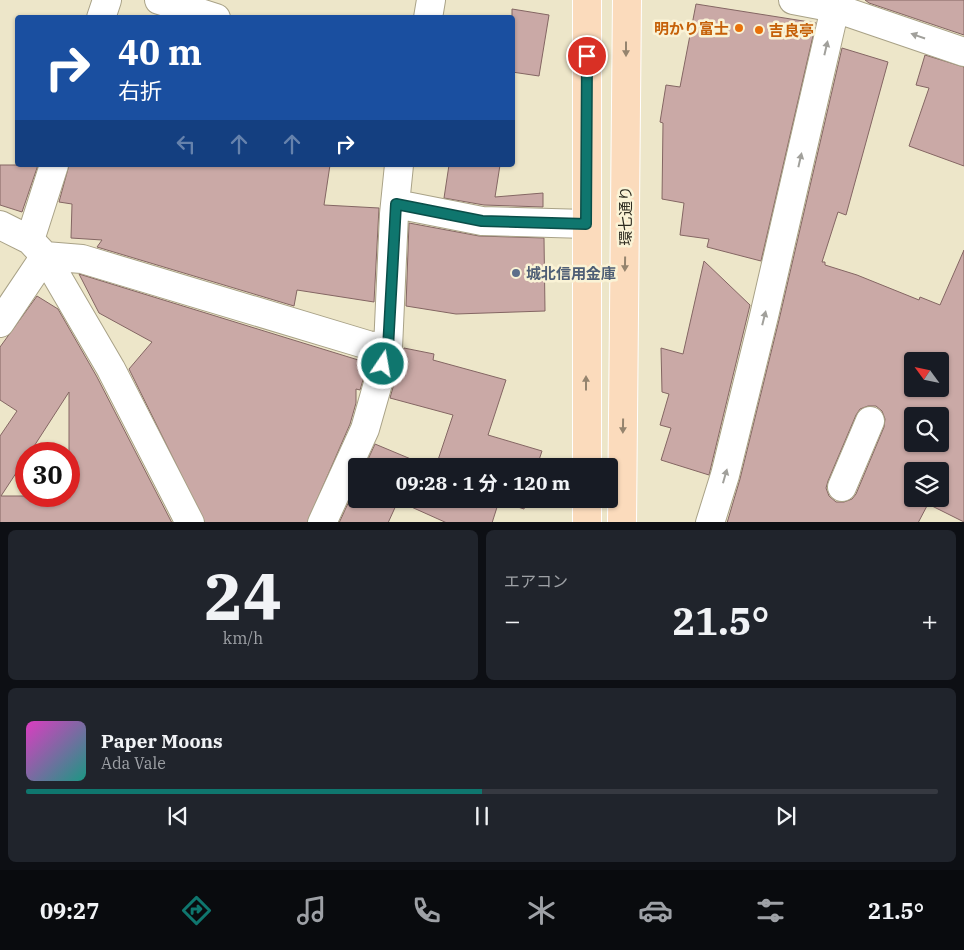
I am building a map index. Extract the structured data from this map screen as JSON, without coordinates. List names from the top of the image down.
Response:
{
  "streets": {
    "main road": ["環七通り"]
  },
  "places": ["明かり富士", "吉良亭", "城北信用金庫"],
  "north": "top left",
  "page": {
    "turn": ["40 m", "右折"],
    "limit": "30",
    "trip": "09:28 · 1 分 · 120 m",
    "tile": [
      ["24", "km/h"],
      "エアコン"
    ],
    "heat": ["−", "21.5°", "+"],
    "song": ["Paper Moons", "Ada Vale"],
    "tabs": ["09:27", "21.5°"]
  }
}
